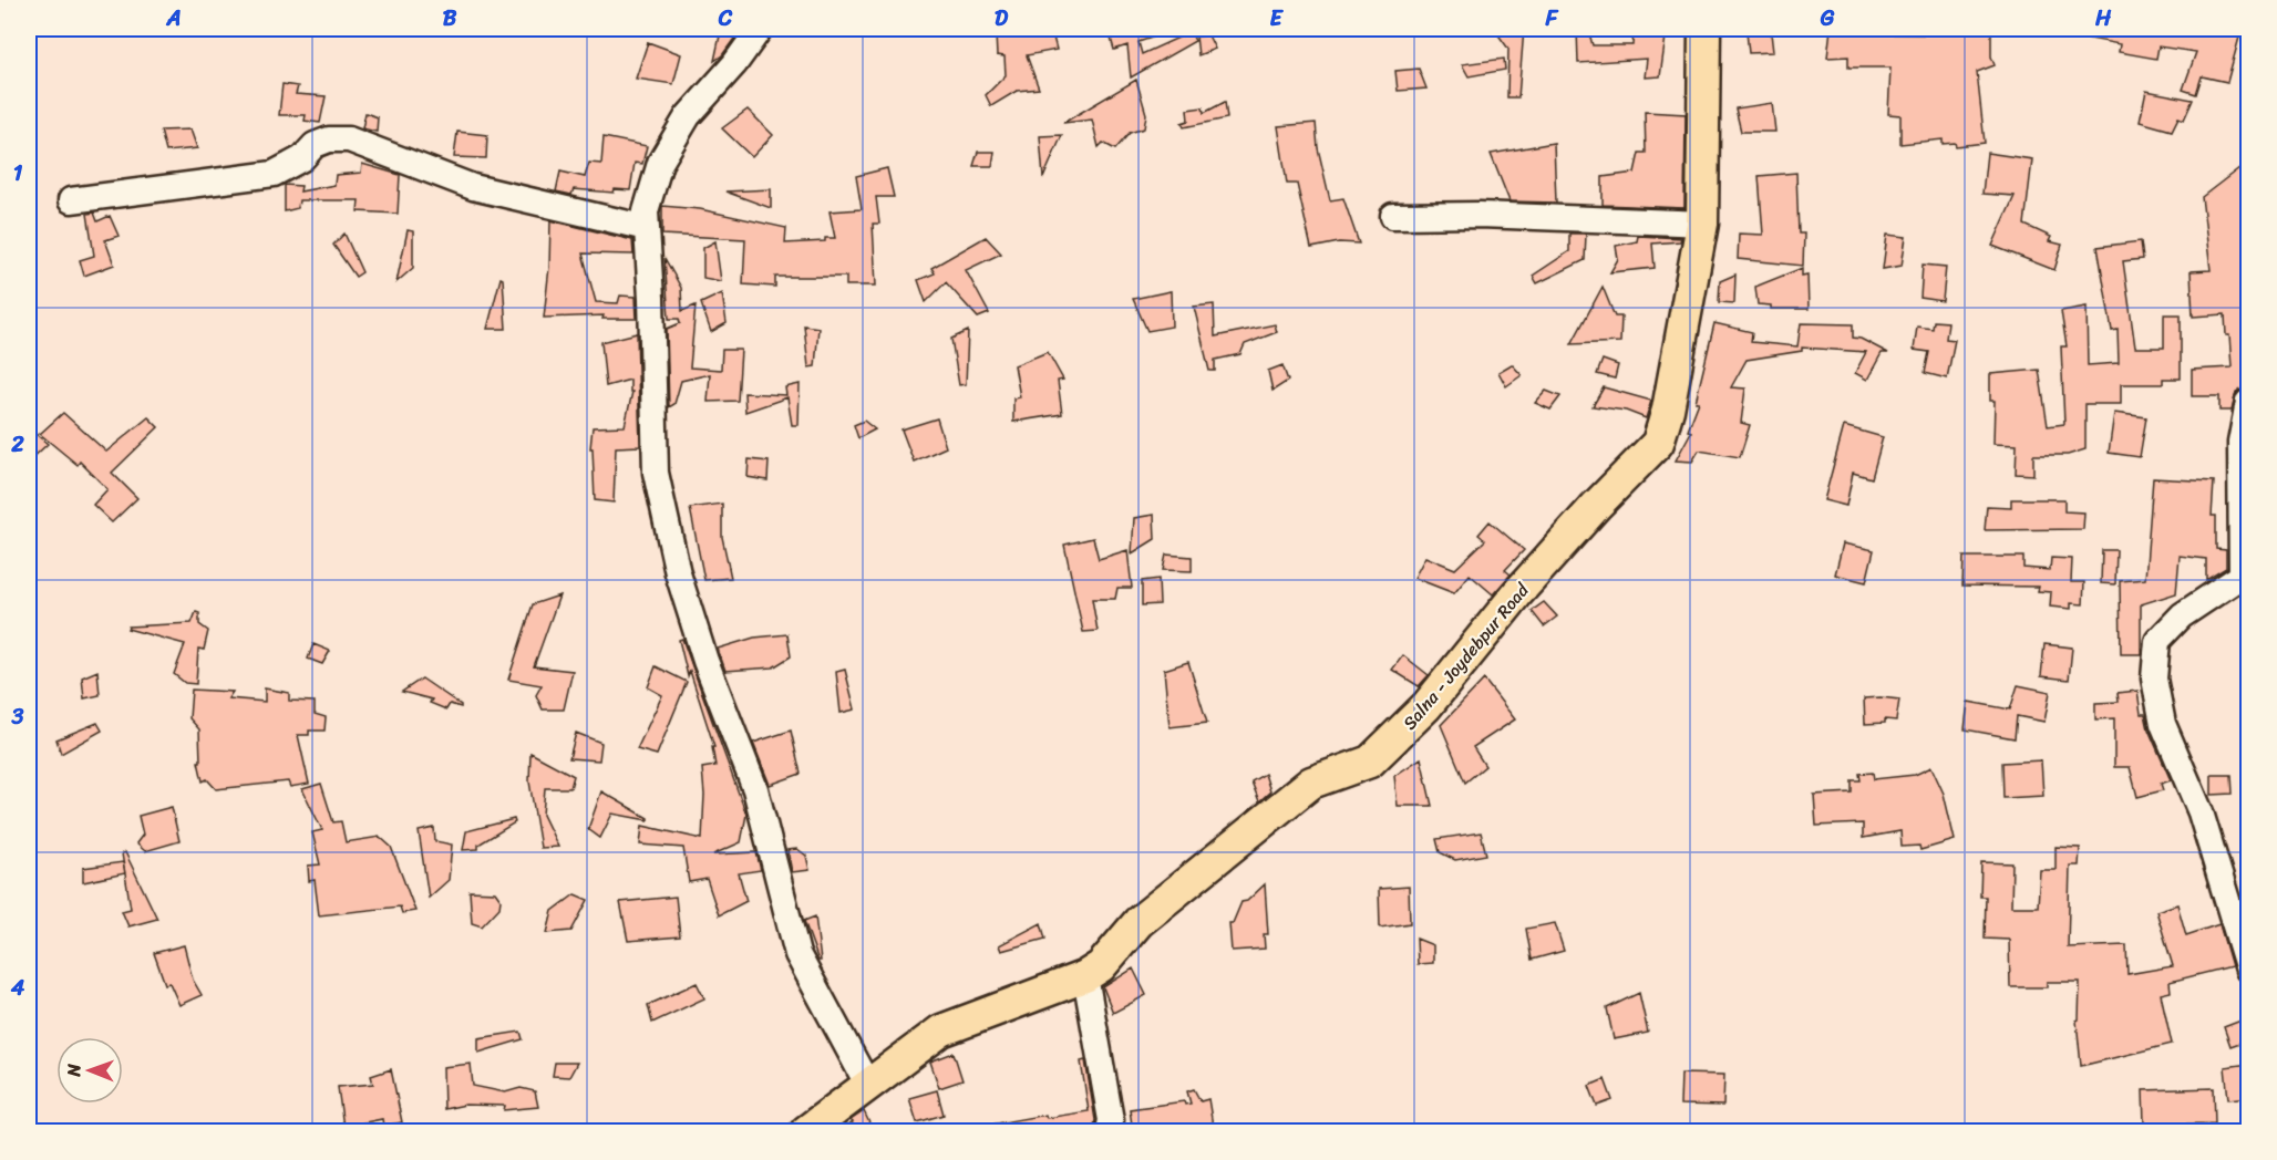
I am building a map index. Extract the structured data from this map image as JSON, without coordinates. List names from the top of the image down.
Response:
{
  "streets": {
    "main road": ["Salna - Joydebpur Road"]
  },
  "north": "left",
  "grid": {
    "columns": [
      "A",
      "B",
      "C",
      "D",
      "E",
      "F",
      "G",
      "H"
    ],
    "rows": [
      "1",
      "2",
      "3",
      "4"
    ]
  }
}
